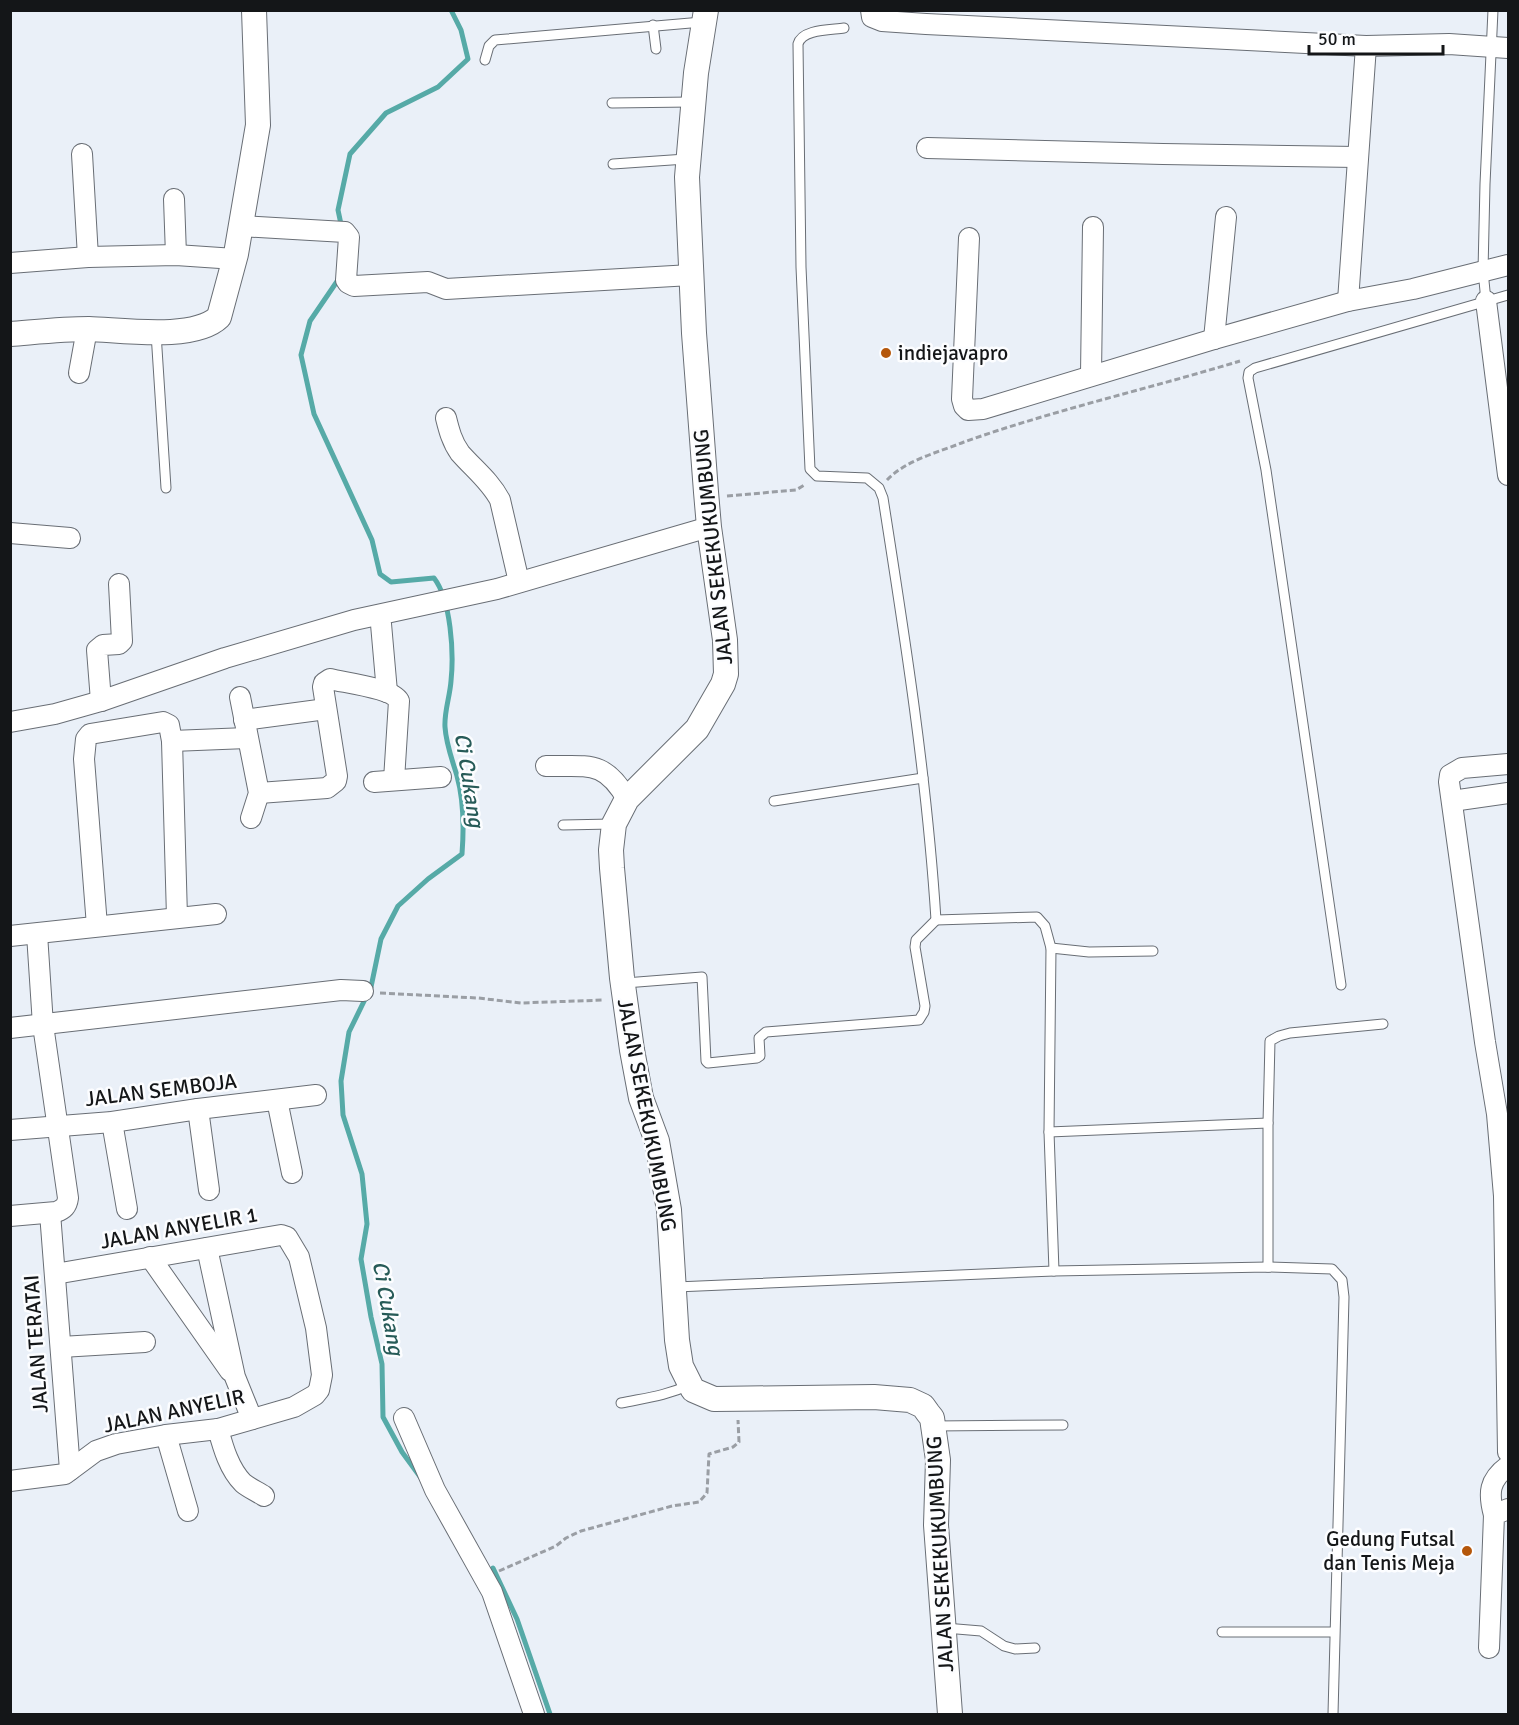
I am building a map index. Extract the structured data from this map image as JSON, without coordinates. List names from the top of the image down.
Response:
{
  "streets": {
    "street": [
      "JALAN SEKEKUKUMBUNG",
      "JALAN SEMBOJA",
      "JALAN ANYELIR 1",
      "JALAN TERATAI",
      "JALAN ANYELIR"
    ]
  },
  "crossings": [
    ["JALAN ANYELIR 1", "JALAN TERATAI"],
    ["JALAN ANYELIR 1", "JALAN ANYELIR"],
    ["JALAN TERATAI", "JALAN ANYELIR"]
  ],
  "water": ["Ci Cukang"],
  "places": ["indiejavapro", "Gedung Futsal dan Tenis Meja"],
  "scale_bar": "50 m"
}
